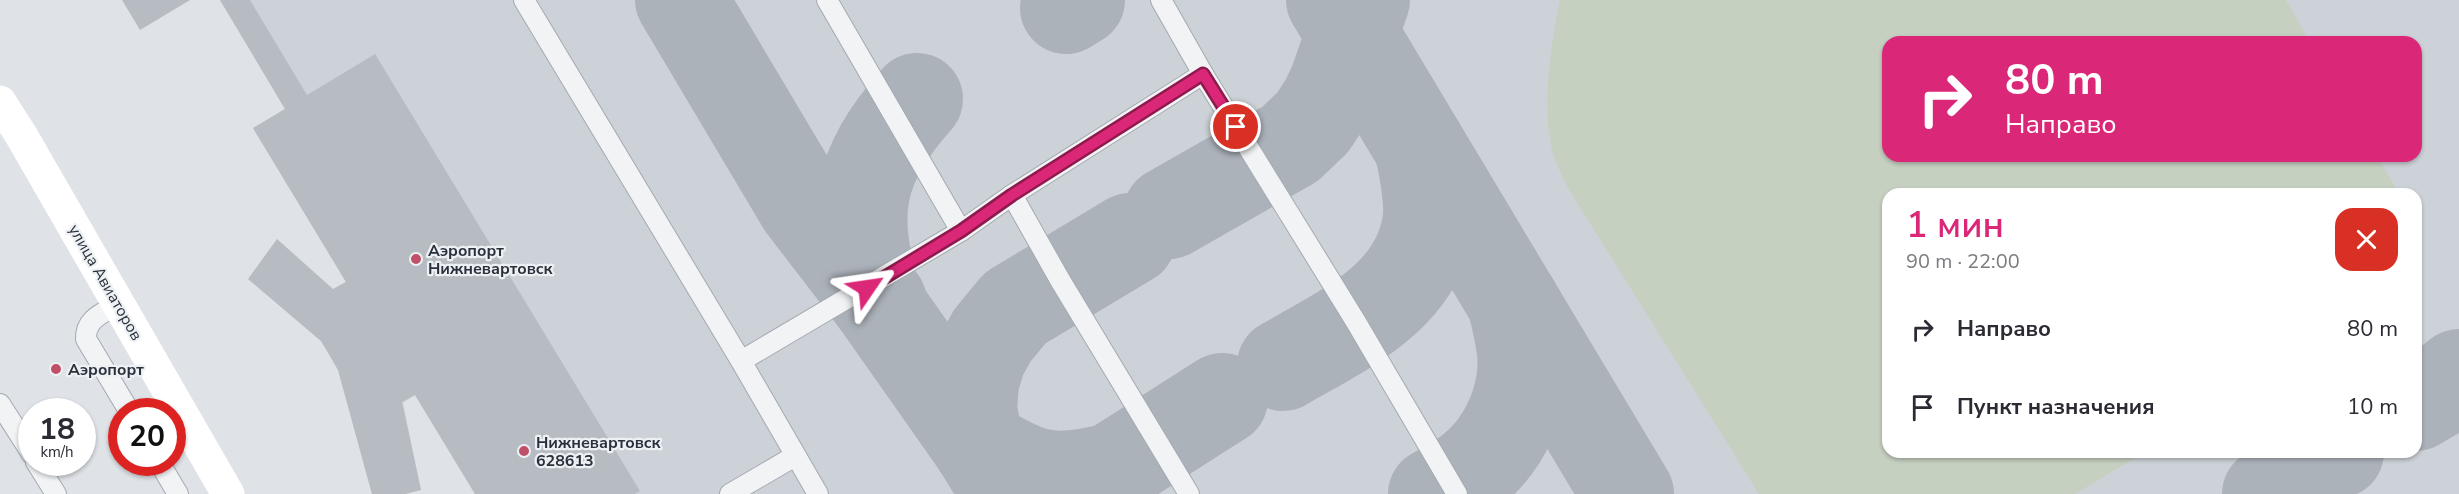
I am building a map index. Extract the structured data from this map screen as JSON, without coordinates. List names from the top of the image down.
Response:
{
  "streets": {
    "main road": ["улица Авиаторов"]
  },
  "places": ["Аэропорт Нижневартовск", "Аэропорт", "Нижневартовск 628613"],
  "page": {
    "turn": ["80 m", "Направо"],
    "heading": ["1 мин", "90 m · 22:00"],
    "list": [
      {
        "name": "Направо",
        "value": "80 m"
      },
      {
        "name": "Пункт назначения",
        "value": "10 m"
      }
    ],
    "speed": "18 km/h",
    "limit": "20"
  }
}
